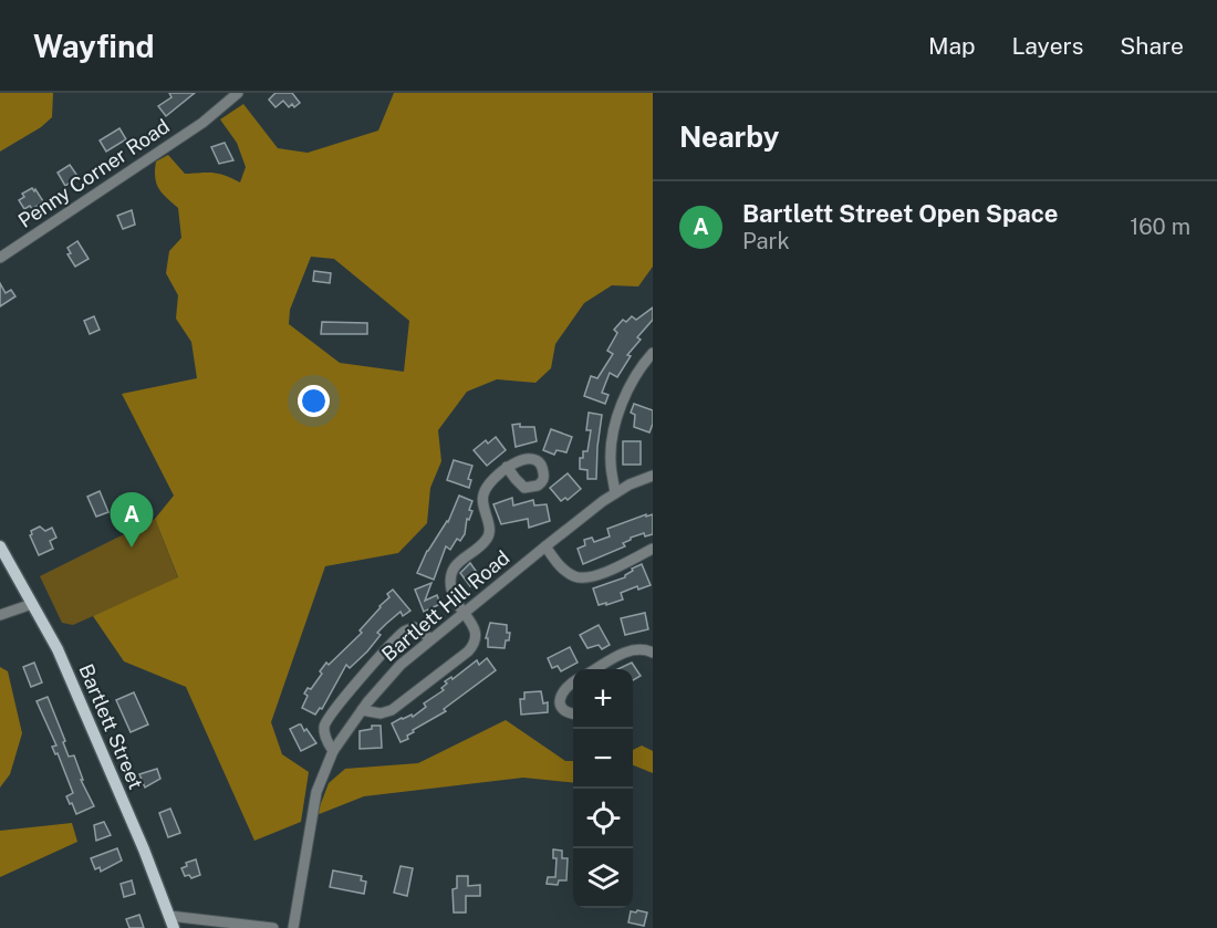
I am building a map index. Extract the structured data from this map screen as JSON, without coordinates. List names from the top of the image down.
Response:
{
  "streets": {
    "main road": ["Bartlett Street"],
    "street": ["Penny Corner Road", "Bartlett Hill Road"]
  },
  "page": {
    "header": "Wayfind",
    "nav": ["Map", "Layers", "Share"],
    "heading": "Nearby",
    "list": [
      {
        "mark": "A",
        "name": "Bartlett Street Open Space",
        "note": "Park",
        "value": "160 m"
      }
    ],
    "pins": "A",
    "map_buttons": ["+", "−"]
  }
}
